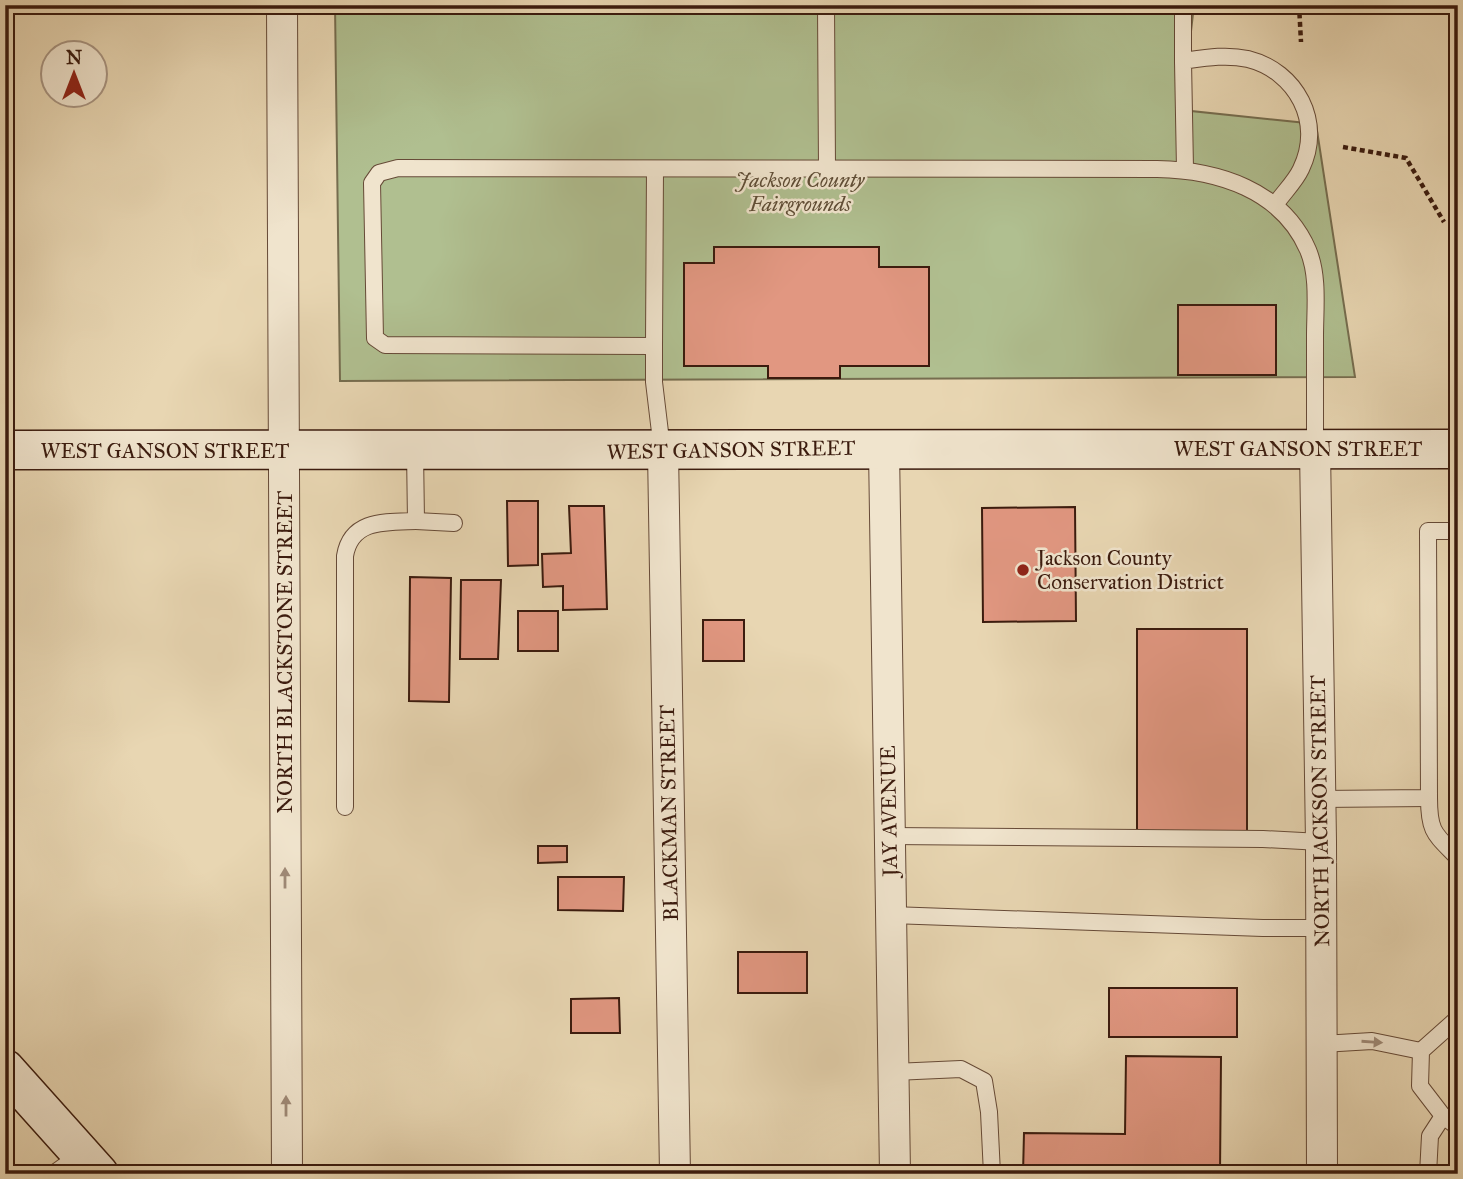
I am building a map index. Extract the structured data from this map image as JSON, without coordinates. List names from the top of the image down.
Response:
{
  "streets": {
    "street": [
      "WEST GANSON STREET",
      "NORTH BLACKSTONE STREET",
      "JAY AVENUE",
      "NORTH JACKSON STREET",
      "BLACKMAN STREET"
    ]
  },
  "crossings": [
    ["WEST GANSON STREET", "NORTH BLACKSTONE STREET"],
    ["WEST GANSON STREET", "JAY AVENUE"],
    ["WEST GANSON STREET", "NORTH JACKSON STREET"],
    ["WEST GANSON STREET", "BLACKMAN STREET"]
  ],
  "one_way": ["NORTH BLACKSTONE STREET"],
  "parks": ["Jackson County Fairgrounds"],
  "places": ["Jackson County Conservation District"],
  "north": "top"
}
